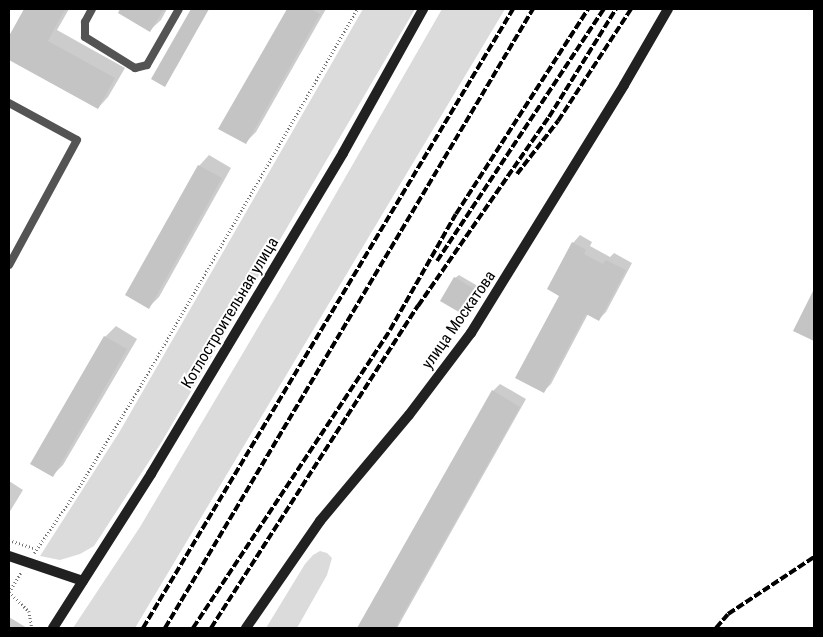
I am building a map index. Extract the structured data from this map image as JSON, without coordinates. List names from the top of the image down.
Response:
{
  "streets": {
    "main road": ["Котлостроительная улица", "улица Москатова"]
  }
}
